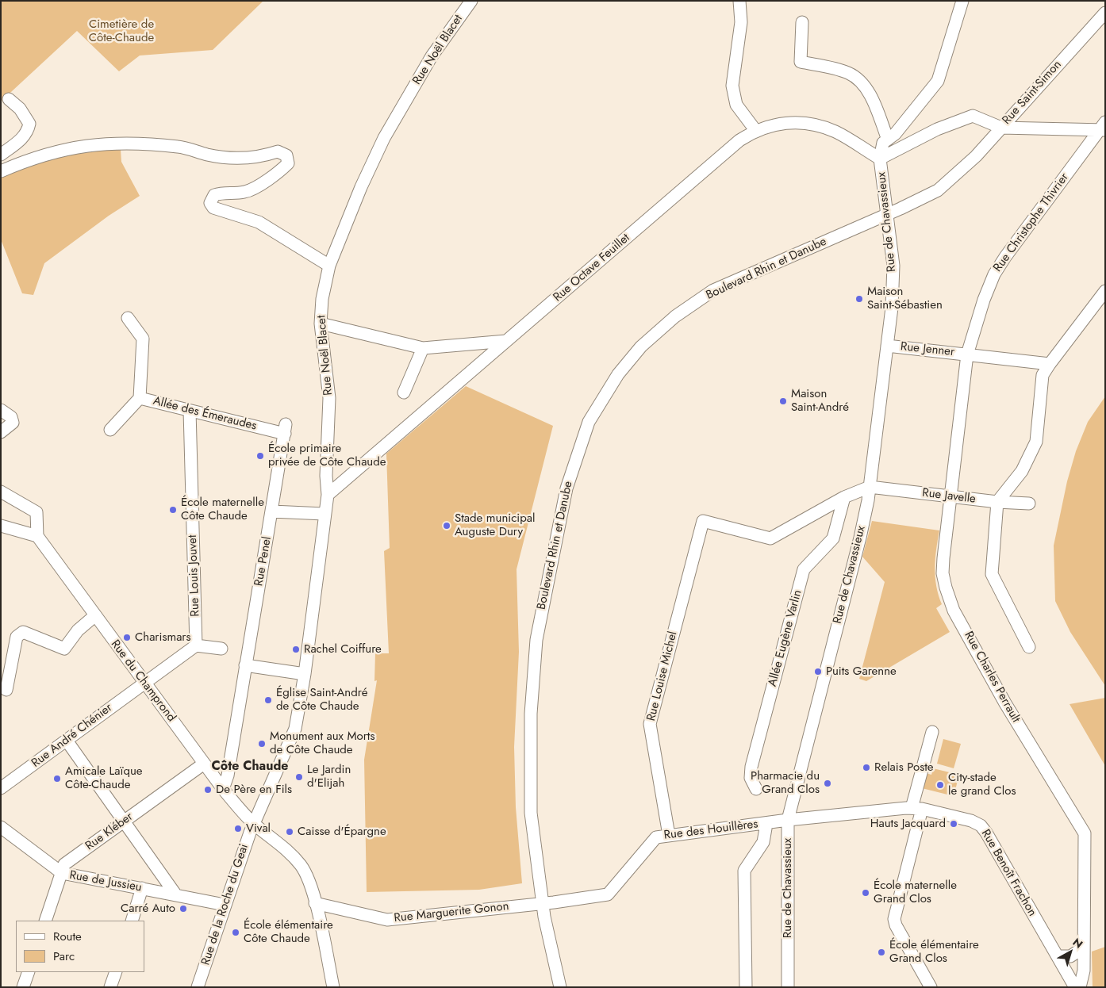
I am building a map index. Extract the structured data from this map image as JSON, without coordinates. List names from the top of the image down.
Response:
{
  "streets": {
    "street": [
      "Rue Noël Blacet",
      "Rue Saint-Simon",
      "Rue de Chavassieux",
      "Rue Christophe Thivrier",
      "Rue Octave Feuillet",
      "Boulevard Rhin et Danube",
      "Rue Jenner",
      "Allée des Émeraudes",
      "Rue Javelle",
      "Rue Penel",
      "Rue Louis Jouvet",
      "Allée Eugène Varlin",
      "Rue Louise Michel",
      "Rue Charles Perrault",
      "Rue du Champrond",
      "Rue André Chénier",
      "Rue des Houillères",
      "Rue Kléber",
      "Rue Benoît Frachon",
      "Rue de Jussieu",
      "Rue de la Roche du Geai",
      "Rue Marguerite Gonon"
    ]
  },
  "crossings": [
    ["Rue Noël Blacet", "Rue Octave Feuillet"],
    ["Rue Noël Blacet", "Rue de la Roche du Geai"],
    ["Rue Saint-Simon", "Rue de Chavassieux"],
    ["Rue Saint-Simon", "Rue Octave Feuillet"],
    ["Rue Saint-Simon", "Boulevard Rhin et Danube"],
    ["Rue de Chavassieux", "Rue Octave Feuillet"],
    ["Rue de Chavassieux", "Boulevard Rhin et Danube"],
    ["Rue de Chavassieux", "Rue Jenner"],
    ["Rue de Chavassieux", "Rue Javelle"],
    ["Rue de Chavassieux", "Rue des Houillères"],
    ["Rue de Chavassieux", "Rue Benoît Frachon"],
    ["Rue Christophe Thivrier", "Rue Jenner"],
    ["Rue Christophe Thivrier", "Rue Charles Perrault"],
    ["Boulevard Rhin et Danube", "Rue des Houillères"],
    ["Boulevard Rhin et Danube", "Rue Marguerite Gonon"],
    ["Rue Jenner", "Rue Charles Perrault"],
    ["Allée des Émeraudes", "Rue Penel"],
    ["Allée des Émeraudes", "Rue Louis Jouvet"],
    ["Rue Javelle", "Rue Charles Perrault"],
    ["Rue Penel", "Rue du Champrond"],
    ["Rue Louis Jouvet", "Rue André Chénier"],
    ["Allée Eugène Varlin", "Rue Louise Michel"],
    ["Rue Louise Michel", "Rue des Houillères"],
    ["Rue du Champrond", "Rue André Chénier"],
    ["Rue du Champrond", "Rue Kléber"],
    ["Rue du Champrond", "Rue de la Roche du Geai"],
    ["Rue du Champrond", "Rue Marguerite Gonon"],
    ["Rue des Houillères", "Rue Benoît Frachon"],
    ["Rue des Houillères", "Rue Marguerite Gonon"],
    ["Rue Kléber", "Rue de Jussieu"],
    ["Rue de Jussieu", "Rue de la Roche du Geai"]
  ],
  "districts": ["Côte Chaude"],
  "parks": ["Cimetière de Côte-Chaude"],
  "places": [
    "Maison Saint-Sébastien",
    "Maison Saint-André",
    "École primaire privée de Côte Chaude",
    "École maternelle Côte Chaude",
    "Stade municipal Auguste Dury",
    "Charismars",
    "Rachel Coiffure",
    "Puits Garenne",
    "Église Saint-André de Côte Chaude",
    "Monument aux Morts de Côte Chaude",
    "Relais Poste",
    "Le Jardin d'Elijah",
    "Amicale Laïque Côte-Chaude",
    "Pharmacie du Grand Clos",
    "City-stade le grand Clos",
    "De Père en Fils",
    "Hauts Jacquard",
    "Vival",
    "Caisse d'Épargne",
    "École maternelle Grand Clos",
    "Carré Auto",
    "École élémentaire Côte Chaude",
    "École élémentaire Grand Clos"
  ],
  "legend": ["Route", "Parc"],
  "north": "top right"
}
